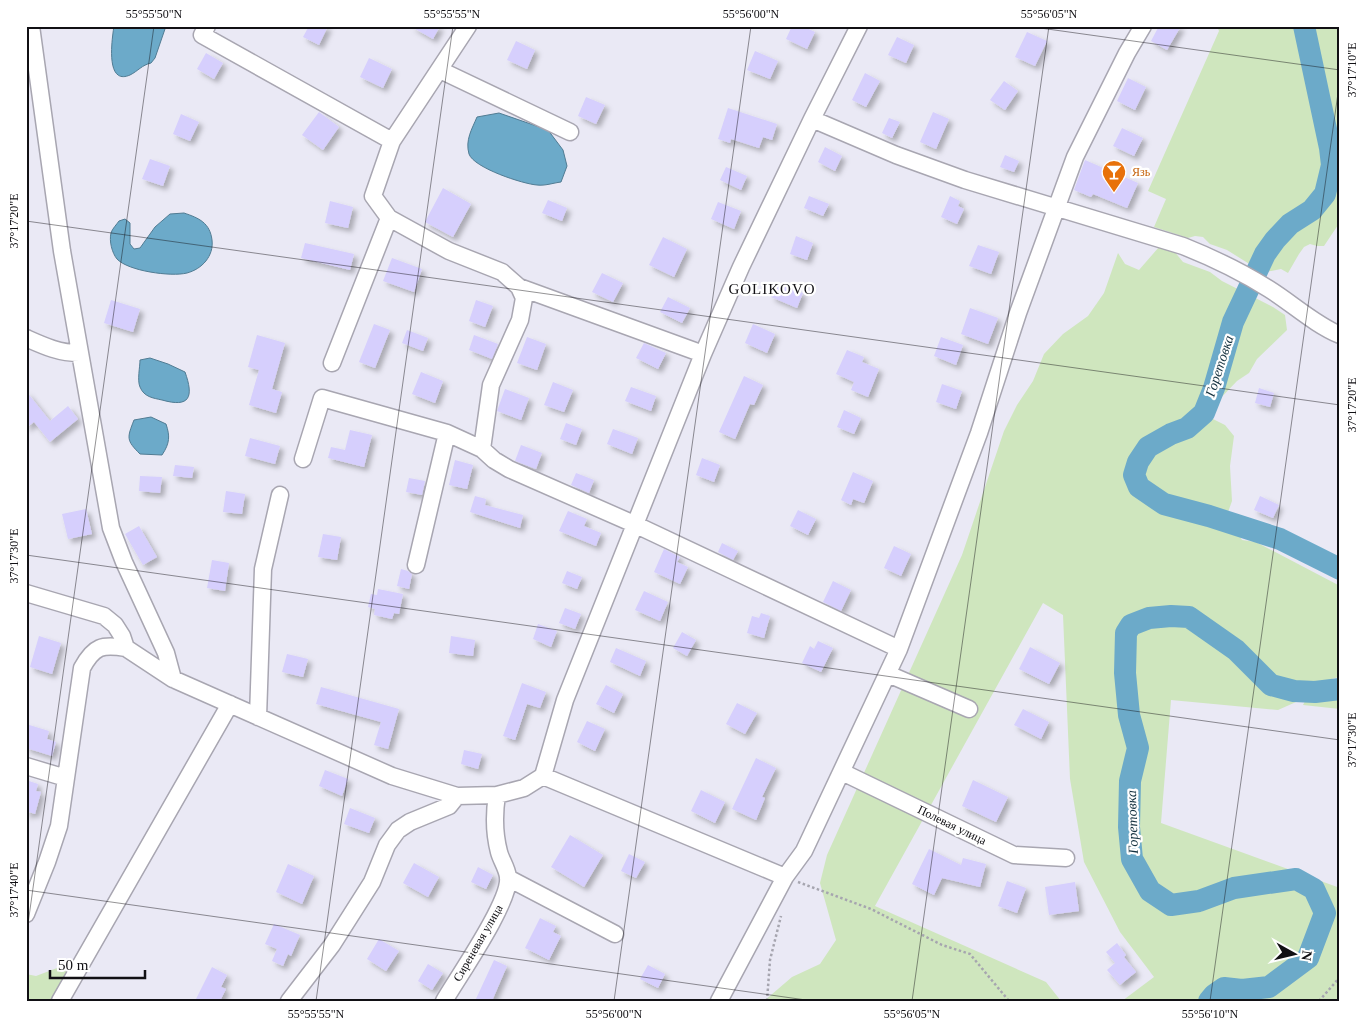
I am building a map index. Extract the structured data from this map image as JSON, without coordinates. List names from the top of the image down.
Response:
{
  "streets": {
    "street": ["Полевая улица", "Сиреневая улица"]
  },
  "districts": ["GOLIKOVO"],
  "water": ["Горетовка"],
  "places": {
    "bar": ["Язь"]
  },
  "scale_bar": "50 m",
  "north": "right",
  "coordinates": [
    "55°55'50\"N",
    "55°55'55\"N",
    "55°56'00\"N",
    "55°56'05\"N",
    "37°17'10\"E",
    "37°17'20\"E",
    "37°17'30\"E",
    "37°17'40\"E",
    "55°56'10\"N"
  ]
}
